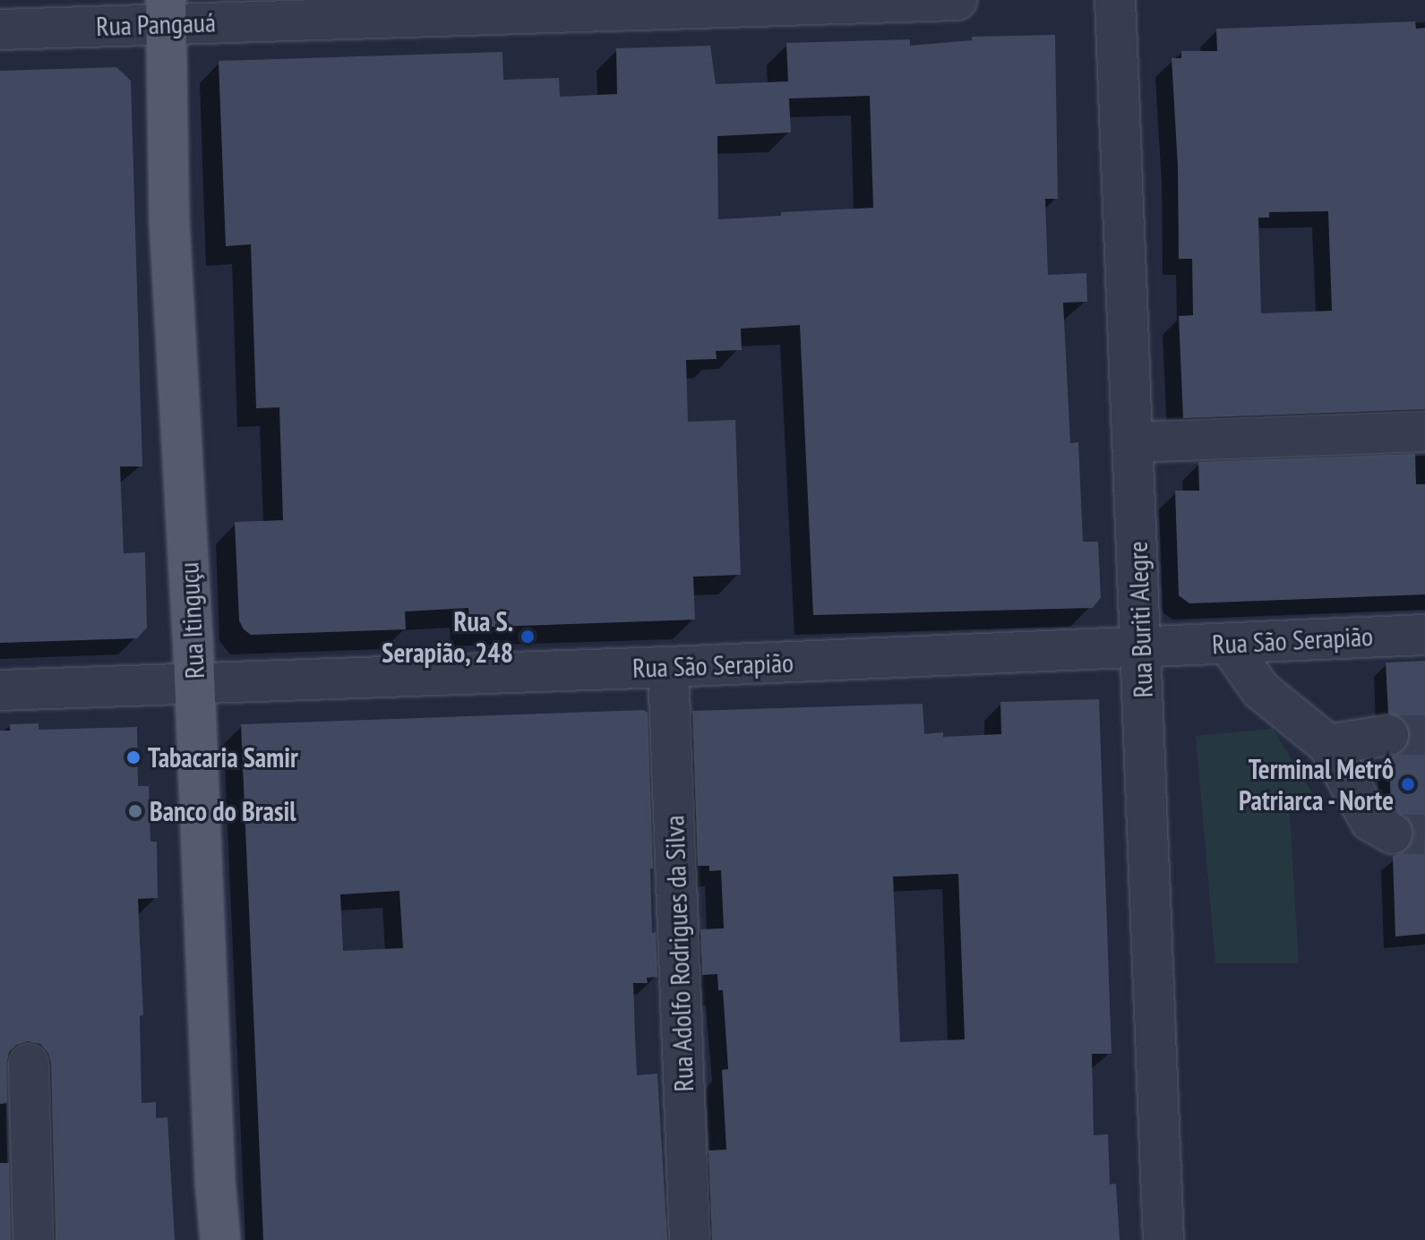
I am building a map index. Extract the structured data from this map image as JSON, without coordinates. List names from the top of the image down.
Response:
{
  "streets": {
    "main road": ["Rua Itinguçu"],
    "street": [
      "Rua Pangauá",
      "Rua Buriti Alegre",
      "Rua São Serapião",
      "Rua Adolfo Rodrigues da Silva"
    ]
  },
  "crossings": [
    ["Rua Pangauá", "Rua Itinguçu"],
    ["Rua Buriti Alegre", "Rua São Serapião"],
    ["Rua Itinguçu", "Rua São Serapião"],
    ["Rua São Serapião", "Rua Adolfo Rodrigues da Silva"]
  ],
  "places": [
    "Rua S. Serapião, 248",
    "Tabacaria Samir",
    "Terminal Metrô Patriarca - Norte",
    "Banco do Brasil"
  ]
}
